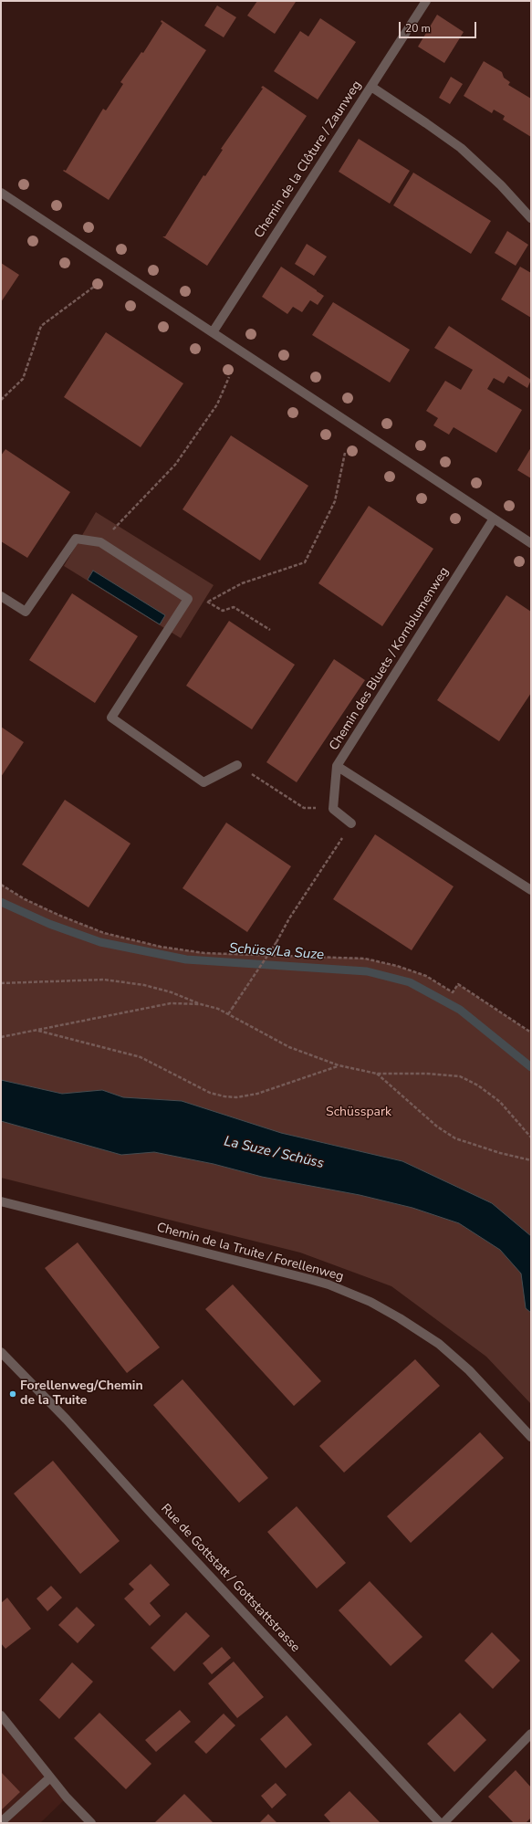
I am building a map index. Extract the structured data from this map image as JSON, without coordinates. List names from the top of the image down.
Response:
{
  "streets": {
    "street": [
      "Chemin de la Clôture / Zaunweg",
      "Chemin des Bluets / Kornblumenweg",
      "Chemin de la Truite / Forellenweg",
      "Rue de Gottstatt / Gottstattstrasse"
    ]
  },
  "water": ["Schüss/La Suze", "La Suze / Schüss"],
  "parks": ["Schüsspark"],
  "places": ["Forellenweg/Chemin de la Truite"],
  "scale_bar": "20 m"
}
